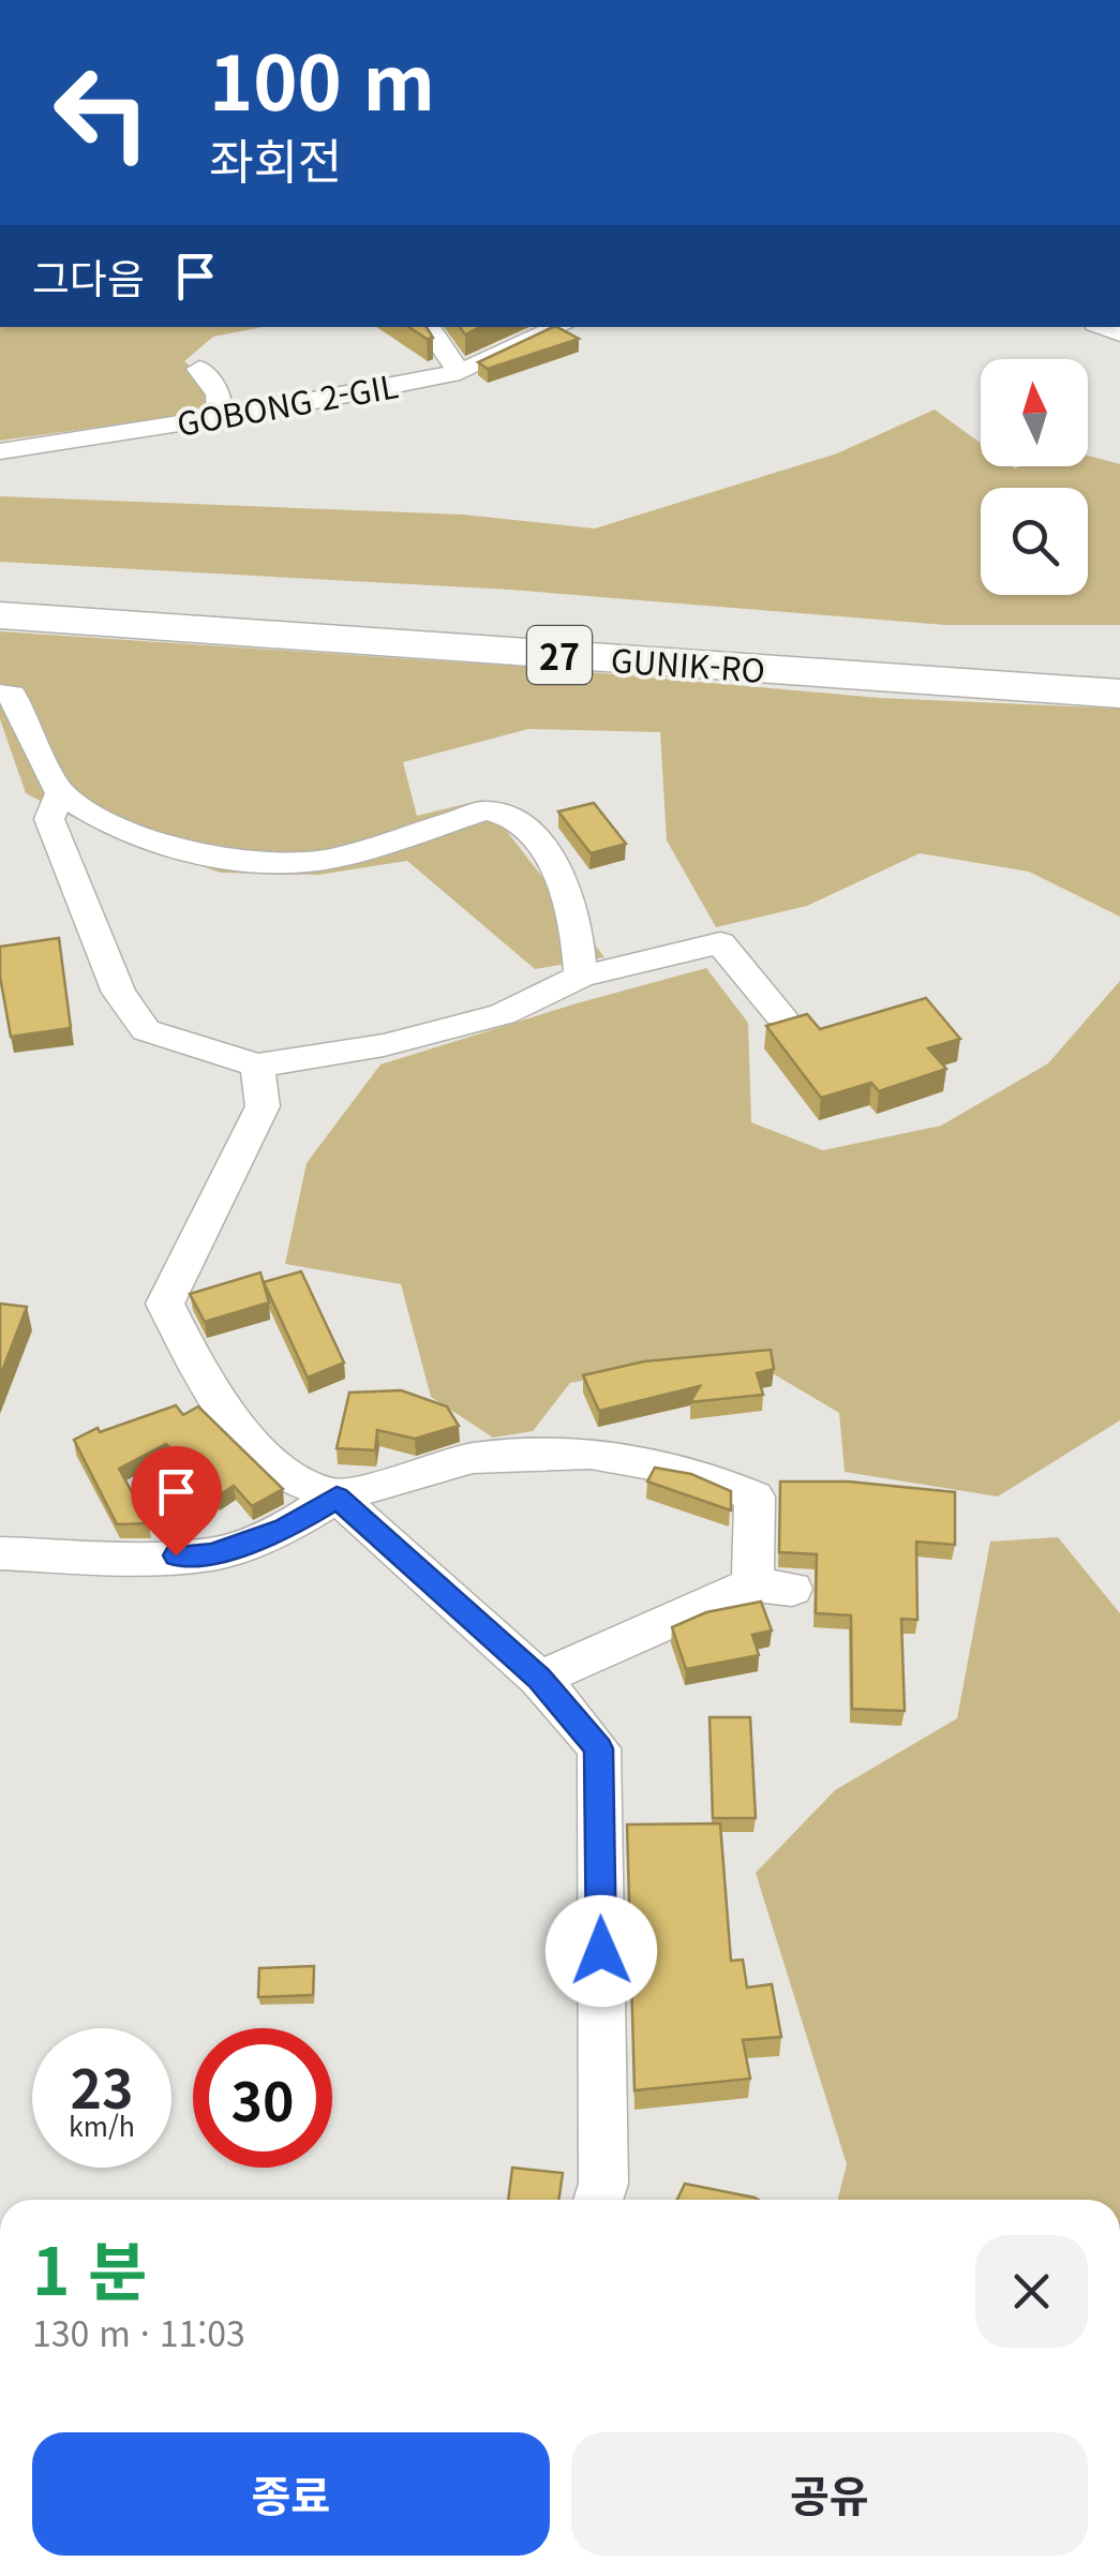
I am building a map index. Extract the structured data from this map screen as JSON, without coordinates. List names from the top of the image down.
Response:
{
  "streets": {
    "highway": ["27", "GUNIK-RO"],
    "street": ["GOBONG 2-GIL"]
  },
  "north": "top",
  "page": {
    "turn": ["100 m", "좌회전"],
    "then": "그다음",
    "speed": "23 km/h",
    "limit": "30",
    "heading": ["1 분", "130 m · 11:03"],
    "buttons": ["종료", "공유"]
  }
}
